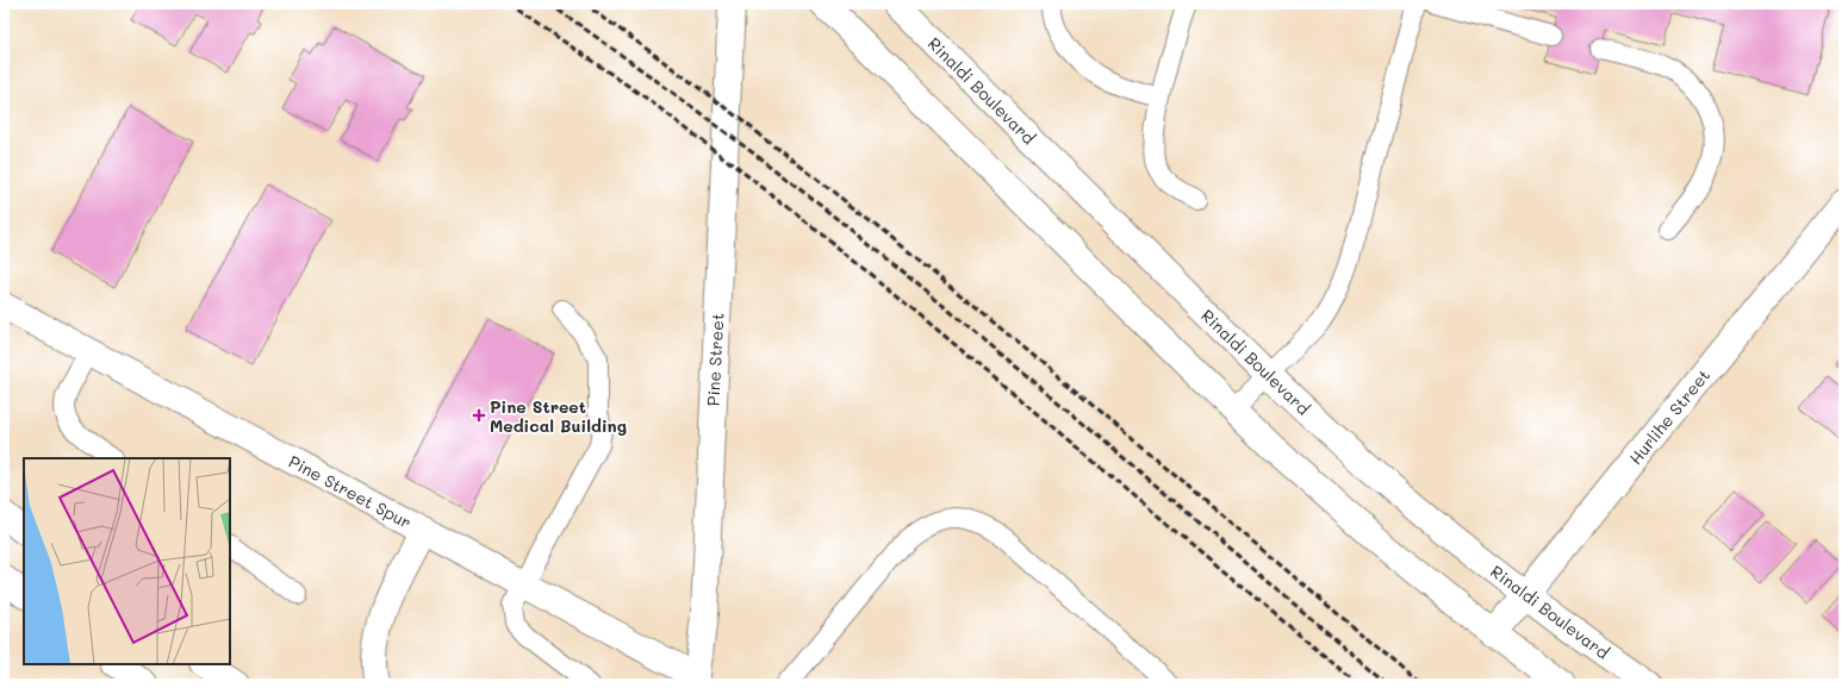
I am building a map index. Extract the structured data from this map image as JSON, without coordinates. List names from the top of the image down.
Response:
{
  "streets": {
    "main road": [
      "Rinaldi Boulevard",
      "Pine Street",
      "Hurlihe Street",
      "Pine Street Spur"
    ]
  },
  "crossings": [
    ["Rinaldi Boulevard", "Hurlihe Street"],
    ["Pine Street", "Pine Street Spur"]
  ],
  "places": {
    "health": ["Pine Street Medical Building"]
  }
}
